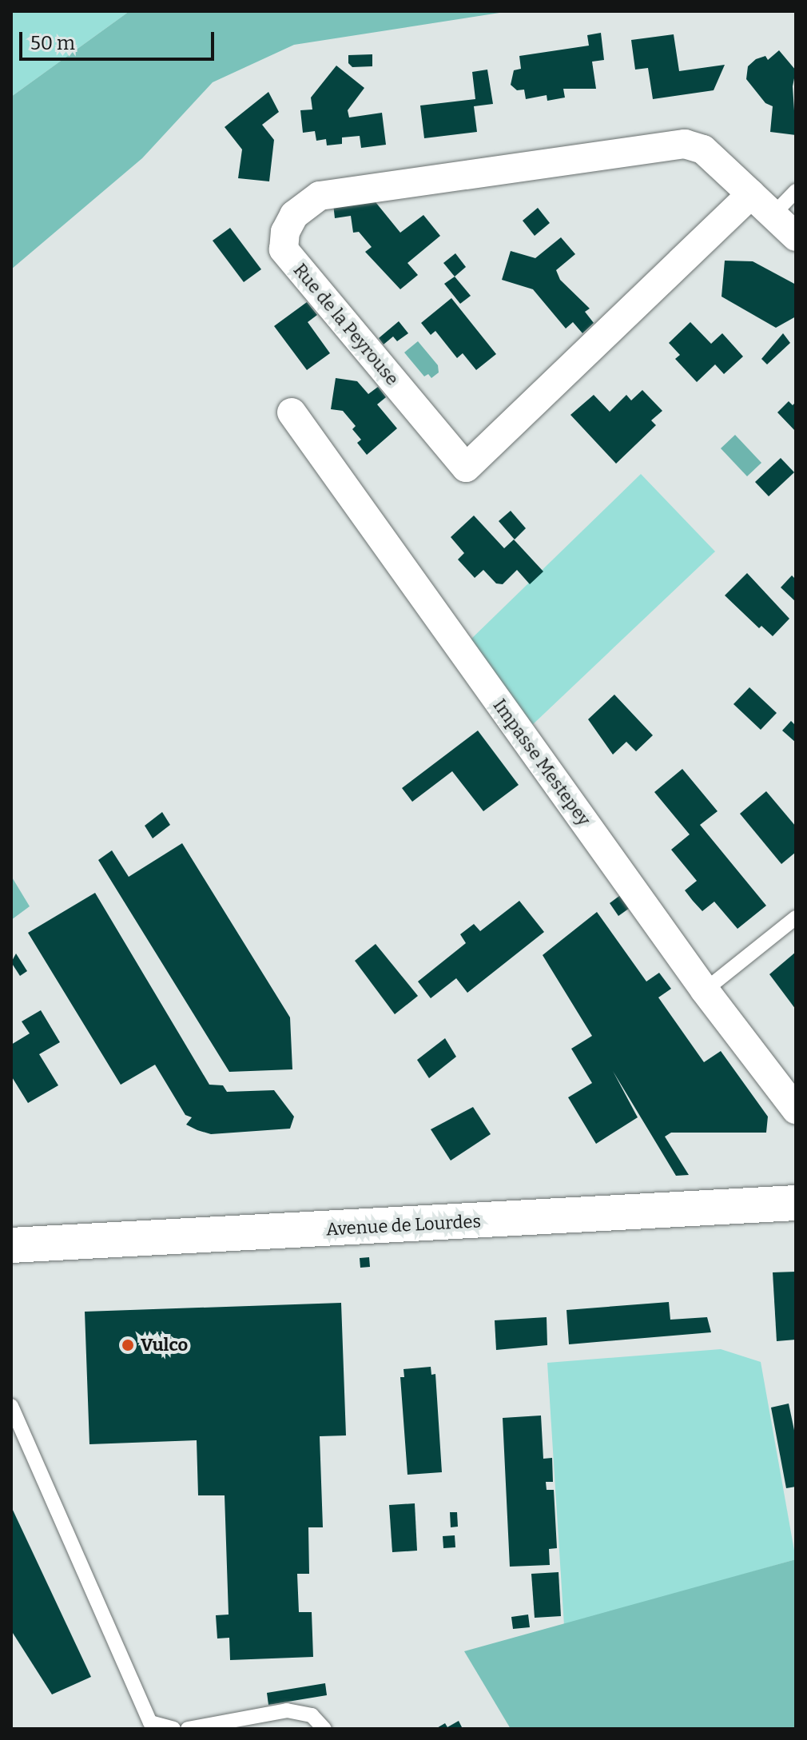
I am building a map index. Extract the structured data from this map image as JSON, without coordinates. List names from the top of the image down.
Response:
{
  "streets": {
    "main road": ["Avenue de Lourdes"],
    "street": ["Rue de la Peyrouse", "Impasse Mestepey"]
  },
  "places": ["Vulco"],
  "scale_bar": "50 m"
}
